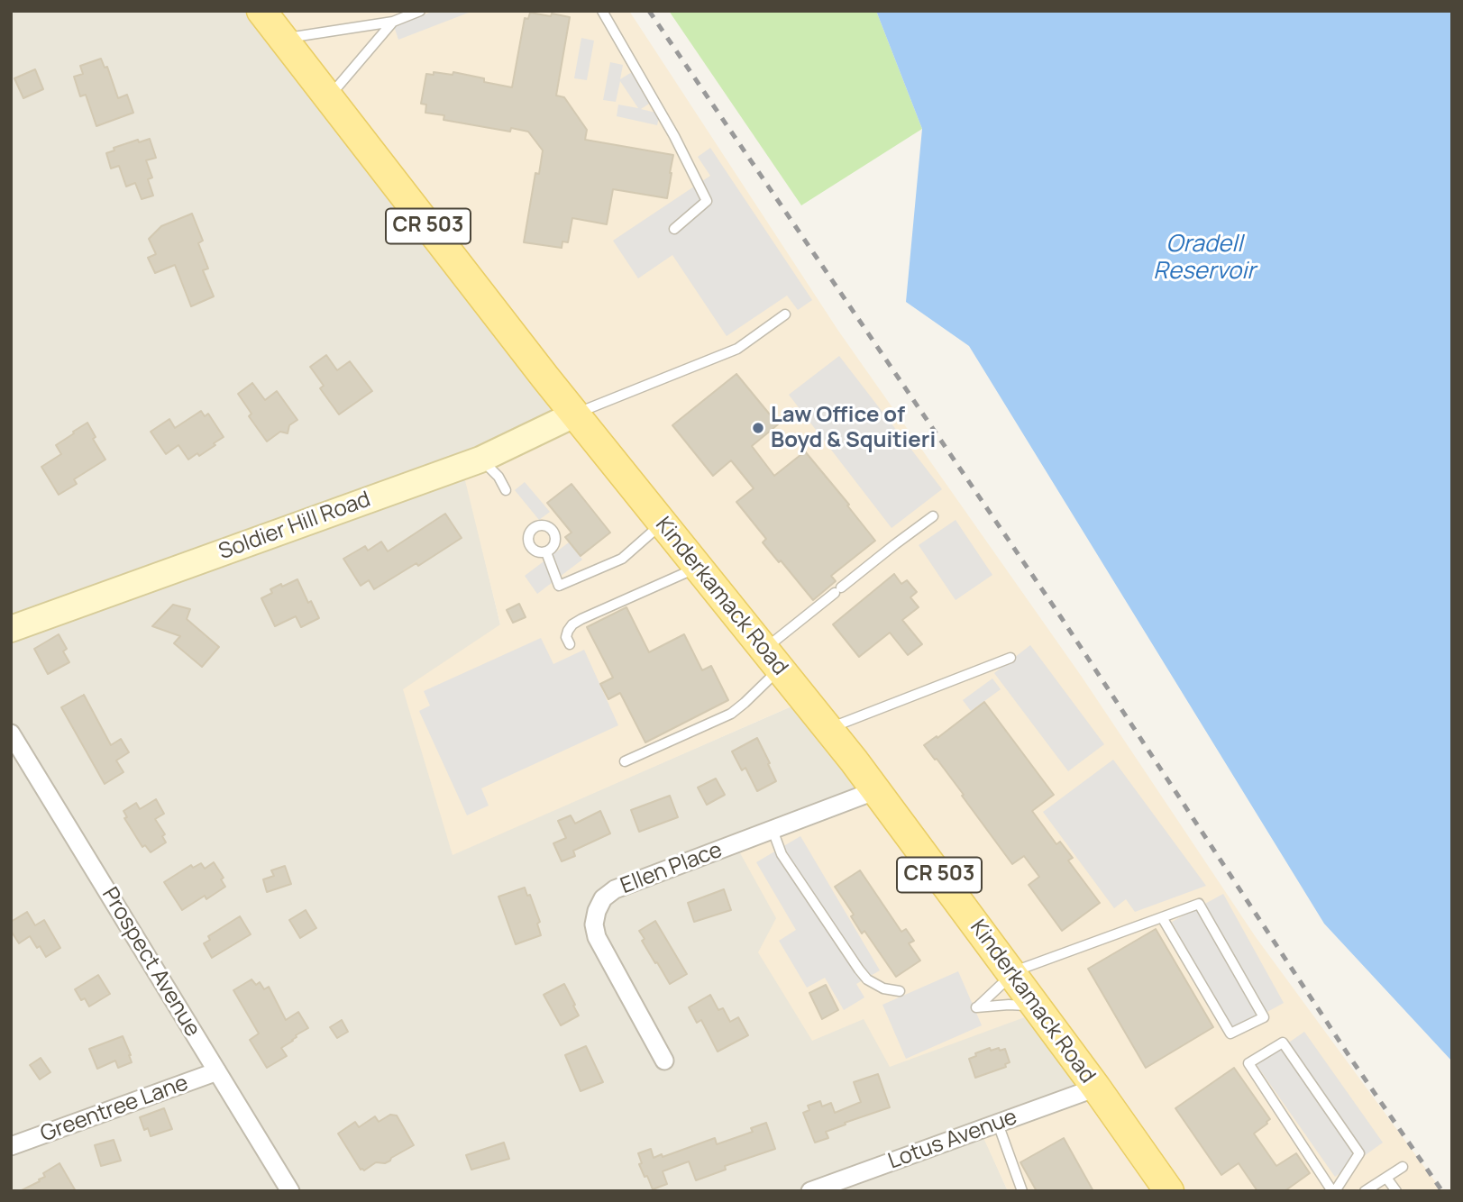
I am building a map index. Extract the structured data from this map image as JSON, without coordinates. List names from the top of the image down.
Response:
{
  "streets": {
    "main road": ["CR 503", "Kinderkamack Road"],
    "street": [
      "Soldier Hill Road",
      "Ellen Place",
      "Prospect Avenue",
      "Greentree Lane",
      "Lotus Avenue"
    ]
  },
  "crossings": [
    ["Soldier Hill Road", "Kinderkamack Road"],
    ["Kinderkamack Road", "Ellen Place"],
    ["Kinderkamack Road", "Lotus Avenue"],
    ["Prospect Avenue", "Greentree Lane"]
  ],
  "water": ["Oradell Reservoir"],
  "places": ["Law Office of Boyd & Squitieri"]
}
